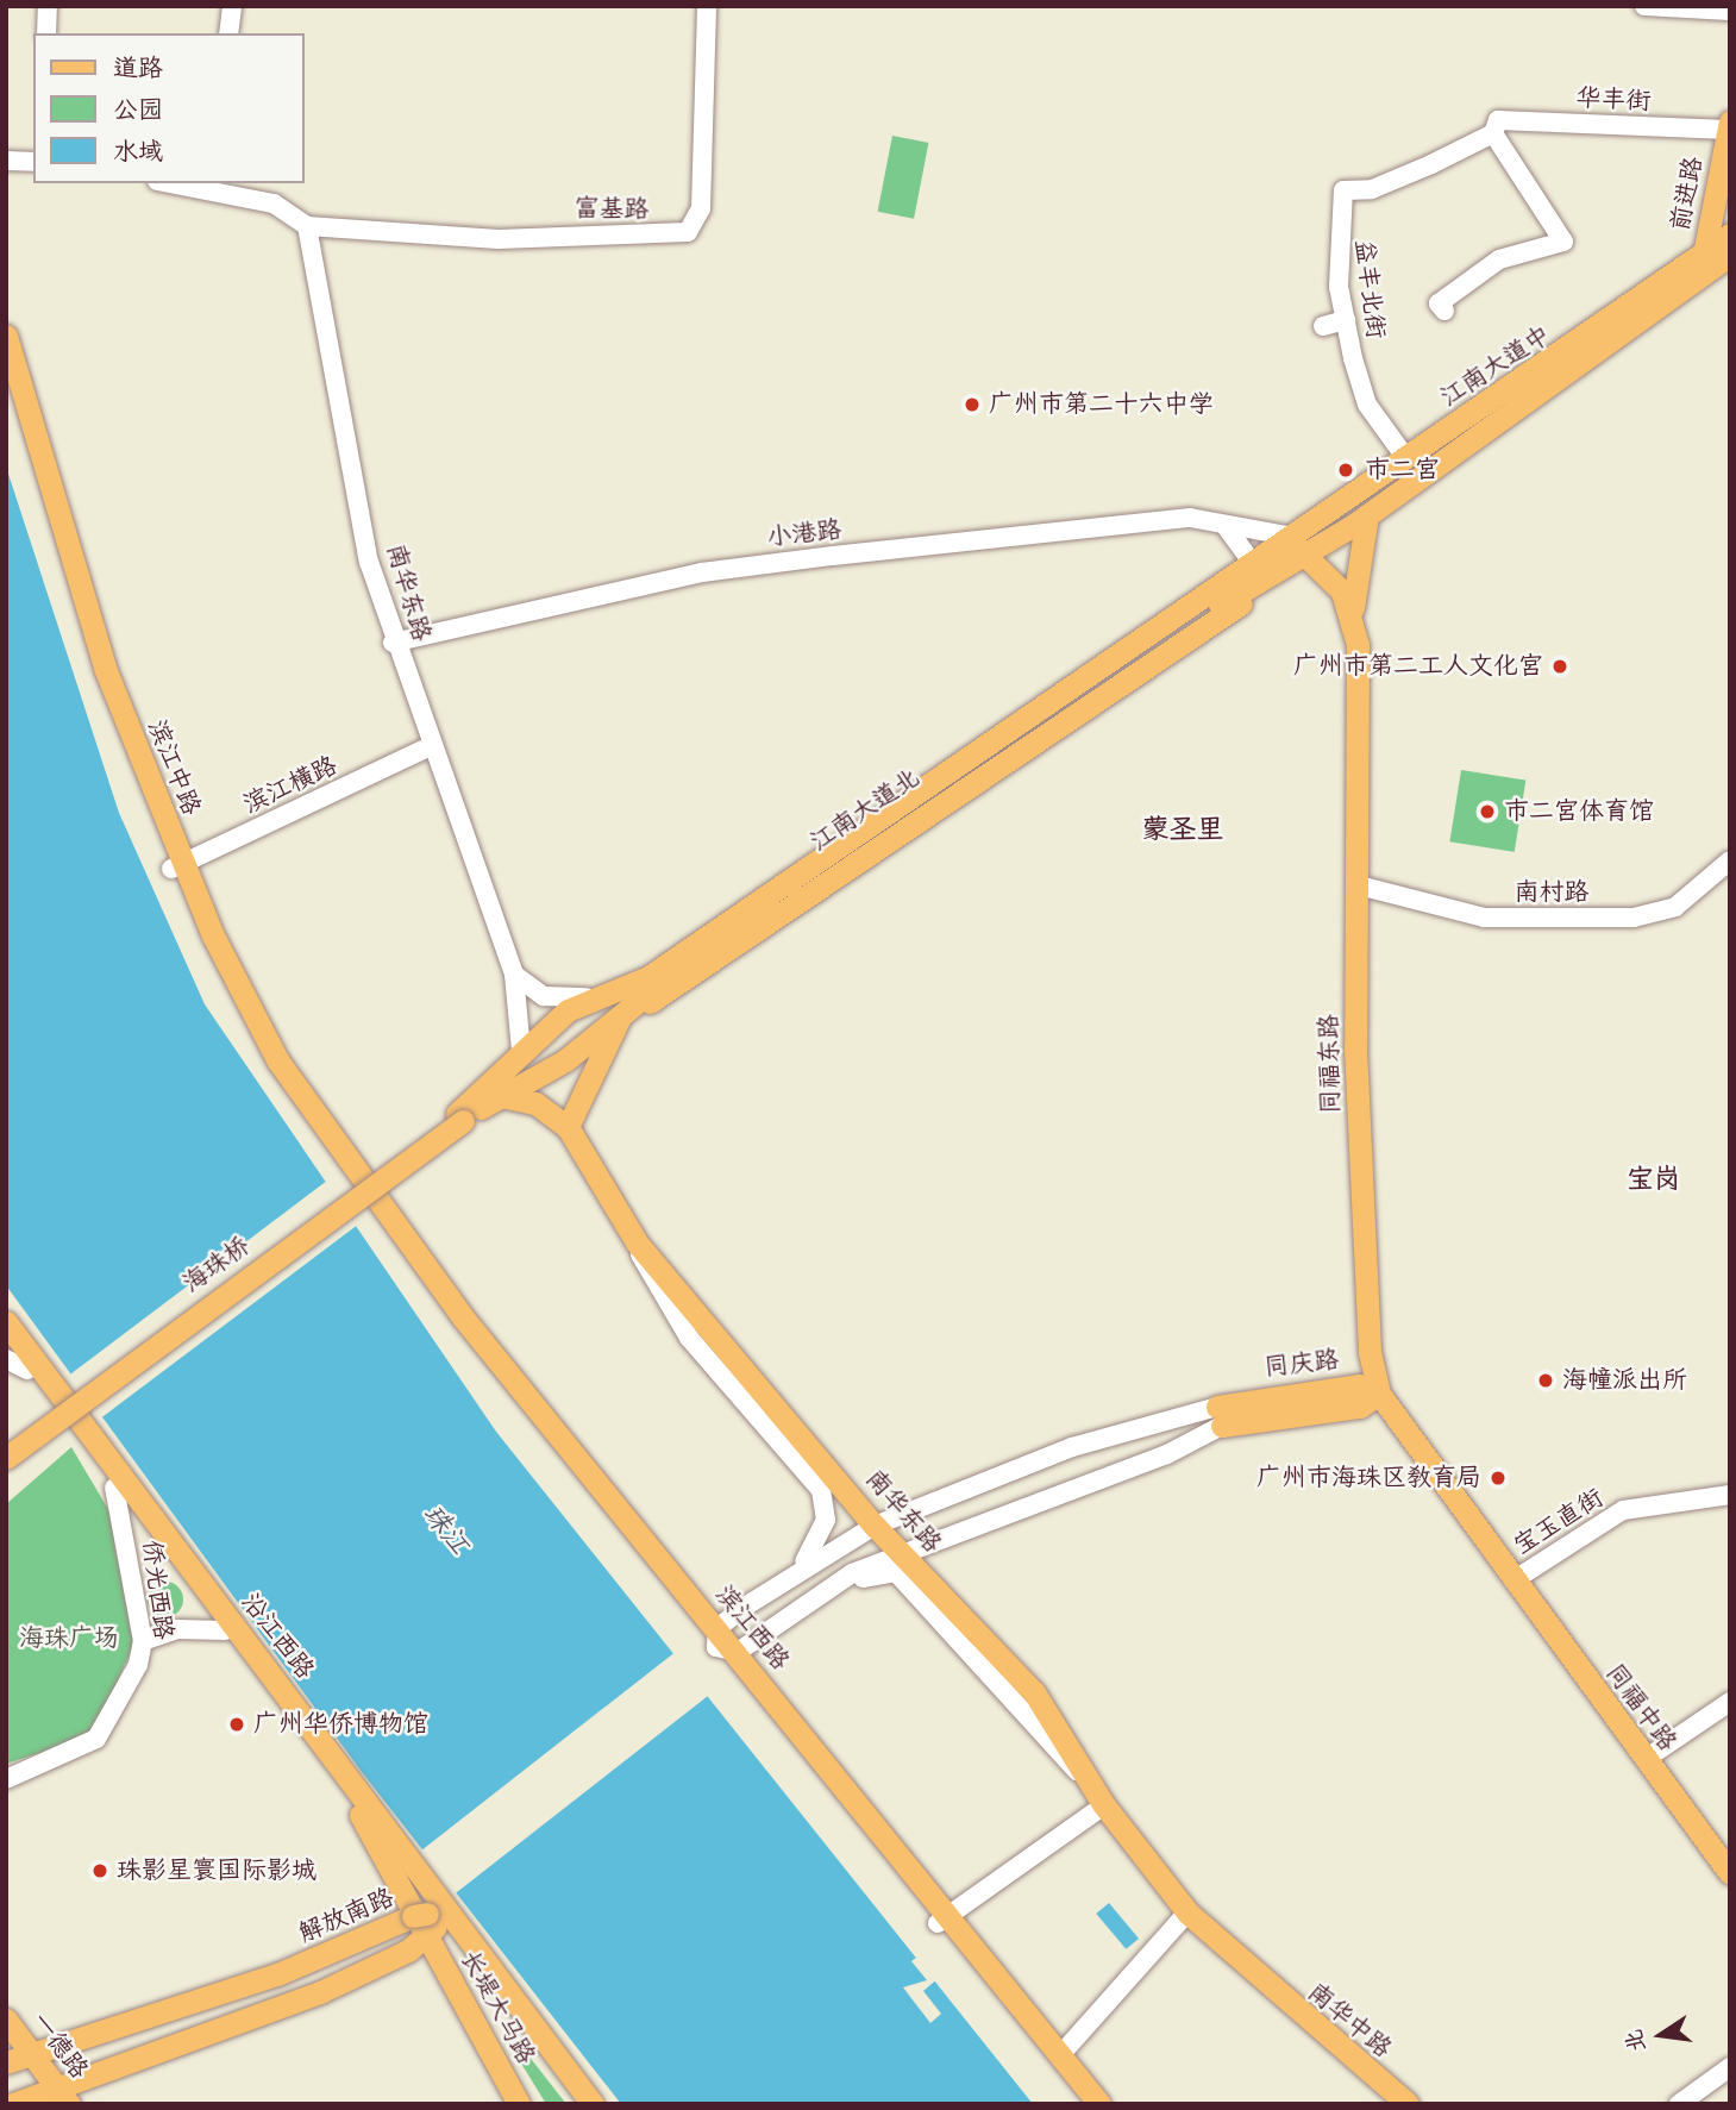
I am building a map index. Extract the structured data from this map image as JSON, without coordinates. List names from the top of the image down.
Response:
{
  "streets": {
    "main road": [
      "前进路",
      "江南大道中",
      "南华东路",
      "滨江中路",
      "江南大道北",
      "同福东路",
      "海珠桥",
      "同庆路",
      "滨江西路",
      "沿江西路",
      "同福中路",
      "解放南路",
      "长堤大马路",
      "南华中路",
      "一德路"
    ],
    "street": [
      "华丰街",
      "富基路",
      "益丰北街",
      "小港路",
      "滨江横路",
      "南村路",
      "宝玉直街",
      "侨光西路"
    ]
  },
  "crossings": [
    ["华丰街", "前进路"],
    ["华丰街", "益丰北街"],
    ["前进路", "江南大道中"],
    ["富基路", "南华东路"],
    ["益丰北街", "江南大道中"],
    ["江南大道中", "小港路"],
    ["江南大道中", "江南大道北"],
    ["江南大道中", "同福东路"],
    ["小港路", "南华东路"],
    ["小港路", "江南大道北"],
    ["南华东路", "滨江横路"],
    ["南华东路", "江南大道北"],
    ["南华东路", "南华中路"],
    ["滨江中路", "滨江横路"],
    ["滨江中路", "滨江西路"],
    ["江南大道北", "海珠桥"],
    ["南村路", "同福东路"],
    ["同福东路", "同庆路"],
    ["同福东路", "宝玉直街"],
    ["同福东路", "同福中路"],
    ["宝玉直街", "同福中路"],
    ["侨光西路", "沿江西路"],
    ["沿江西路", "解放南路"],
    ["沿江西路", "长堤大马路"],
    ["解放南路", "一德路"]
  ],
  "districts": ["蒙圣里", "宝岗"],
  "water": ["珠江"],
  "parks": ["海珠广场"],
  "places": [
    "广州市第二十六中学",
    "市二宫",
    "广州市第二工人文化宫",
    "市二宫体育馆",
    "海幢派出所",
    "广州市海珠区教育局",
    "广州华侨博物馆",
    "珠影星寰国际影城"
  ],
  "legend": ["道路", "公园", "水域"],
  "north": "left"
}
